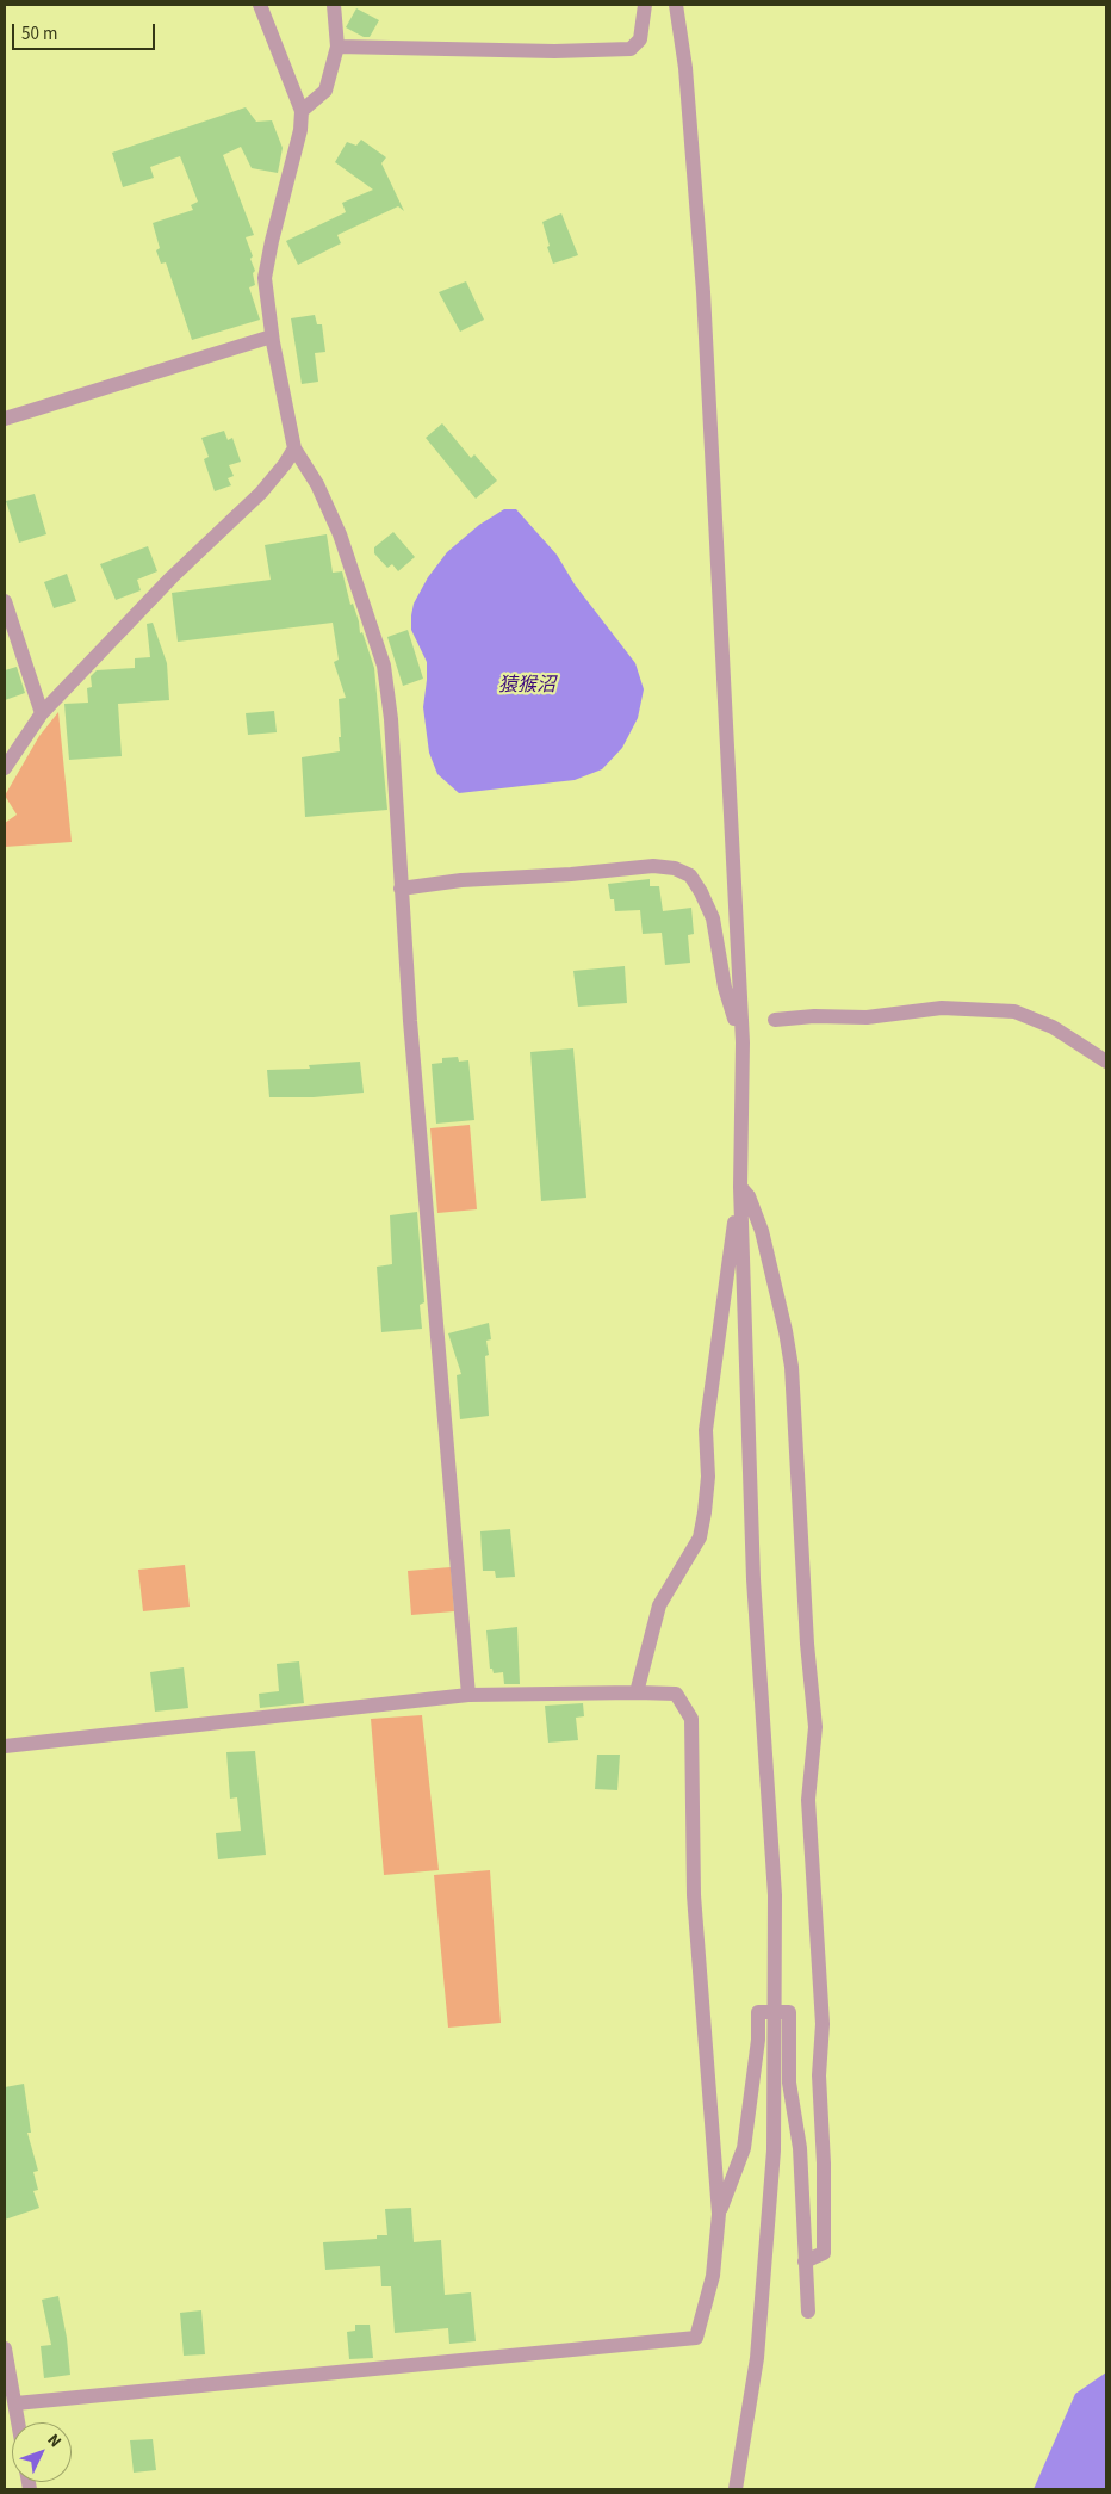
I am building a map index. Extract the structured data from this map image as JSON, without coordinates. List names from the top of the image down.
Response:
{
  "water": ["猿猴沼"],
  "scale_bar": "50 m",
  "north": "top right"
}
